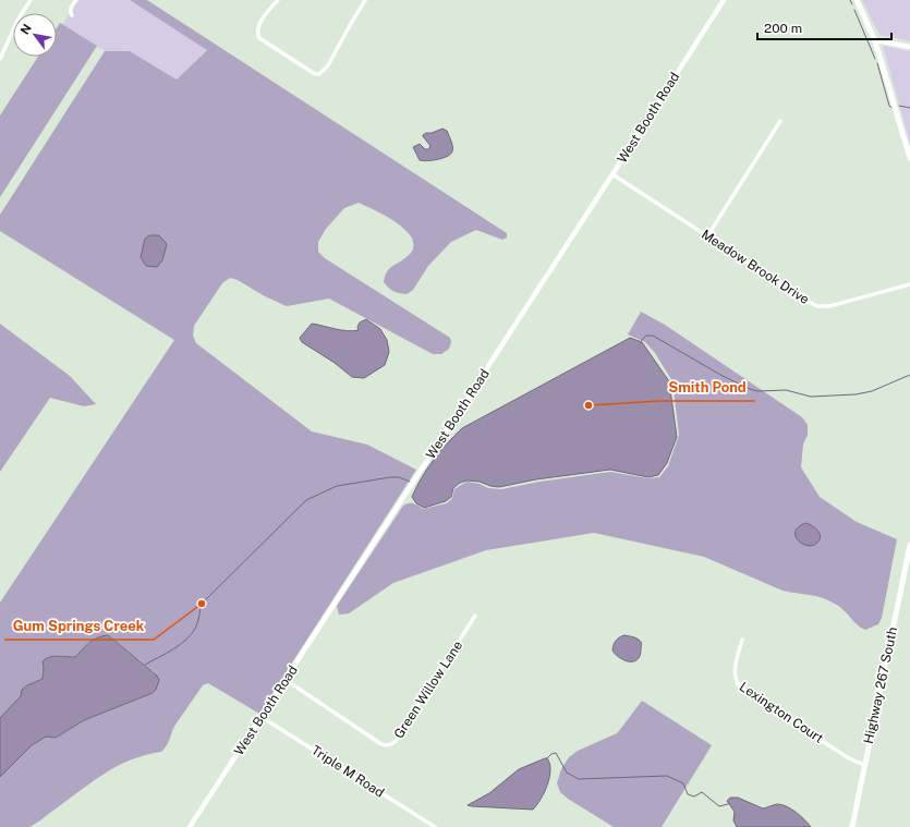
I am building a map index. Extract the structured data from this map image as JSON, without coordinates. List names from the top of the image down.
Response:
{
  "streets": {
    "main road": ["Highway 267 South"],
    "street": [
      "West Booth Road",
      "Meadow Brook Drive",
      "Green Willow Lane",
      "Lexington Court",
      "Triple M Road"
    ]
  },
  "crossings": [
    ["West Booth Road", "Meadow Brook Drive"],
    ["West Booth Road", "Green Willow Lane"],
    ["West Booth Road", "Triple M Road"],
    ["Highway 267 South", "Lexington Court"]
  ],
  "places": ["Smith Pond", "Gum Springs Creek"],
  "scale_bar": "200 m",
  "north": "top left"
}
